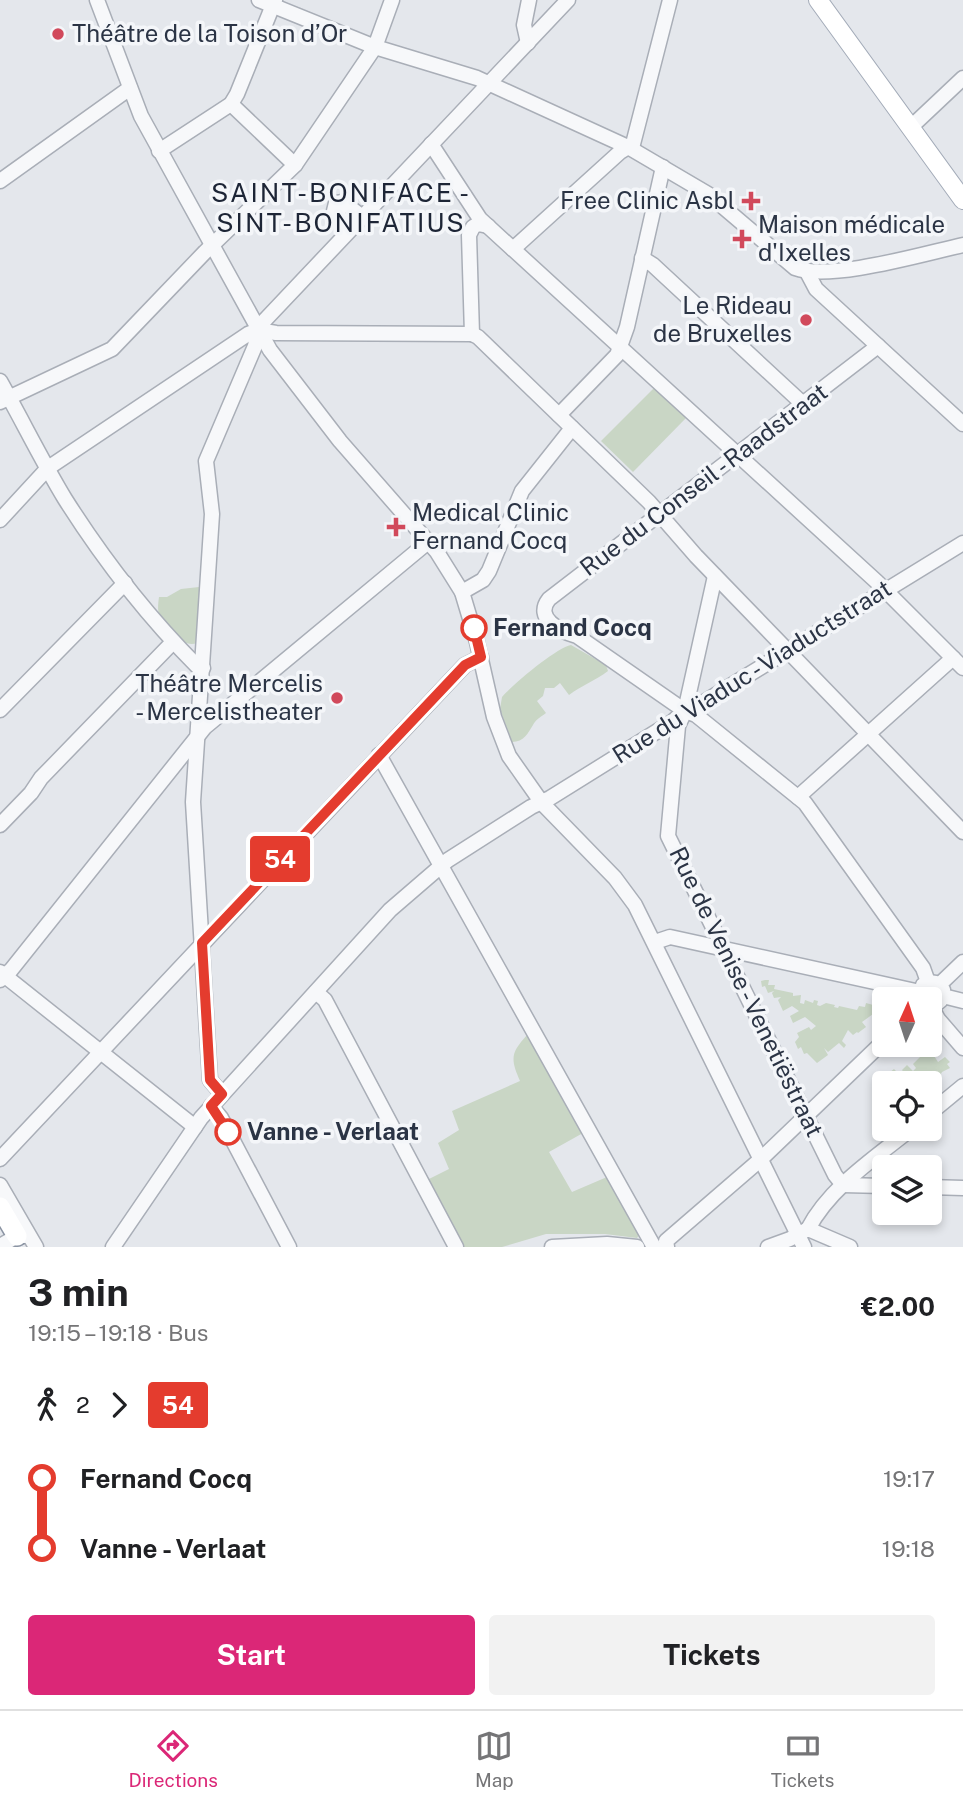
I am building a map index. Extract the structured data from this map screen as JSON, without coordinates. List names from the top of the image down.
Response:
{
  "streets": {
    "street": ["Rue du Conseil - Raadstraat", "Rue du Viaduc - Viaductstraat", "Rue de Venise - Venetiëstraat"]
  },
  "crossings": [
    ["Rue du Conseil - Raadstraat", "Rue du Viaduc - Viaductstraat"],
    ["Rue du Conseil - Raadstraat", "Rue de Venise - Venetiëstraat"],
    ["Rue du Viaduc - Viaductstraat", "Rue de Venise - Venetiëstraat"]
  ],
  "districts": ["SAINT-BONIFACE - SINT-BONIFATIUS"],
  "places": {
    "other": [
      "Théâtre de la Toison d’Or",
      "Le Rideau de Bruxelles",
      "Fernand Cocq",
      "Théâtre Mercelis - Mercelistheater",
      "Vanne - Verlaat"
    ],
    "health": ["Free Clinic Asbl", "Maison médicale d'Ixelles", "Medical Clinic Fernand Cocq"]
  },
  "lines": ["bus line 54"],
  "north": "top",
  "page": {
    "on_map": "54",
    "heading": ["3 min", "19:15 – 19:18 · Bus", "€2.00"],
    "legs": ["2", "54"],
    "list": [
      {
        "name": "Fernand Cocq",
        "value": "19:17"
      },
      {
        "name": "Vanne - Verlaat",
        "value": "19:18"
      }
    ],
    "buttons": ["Start", "Tickets"],
    "tabs": ["Directions", "Map", "Tickets"]
  }
}
